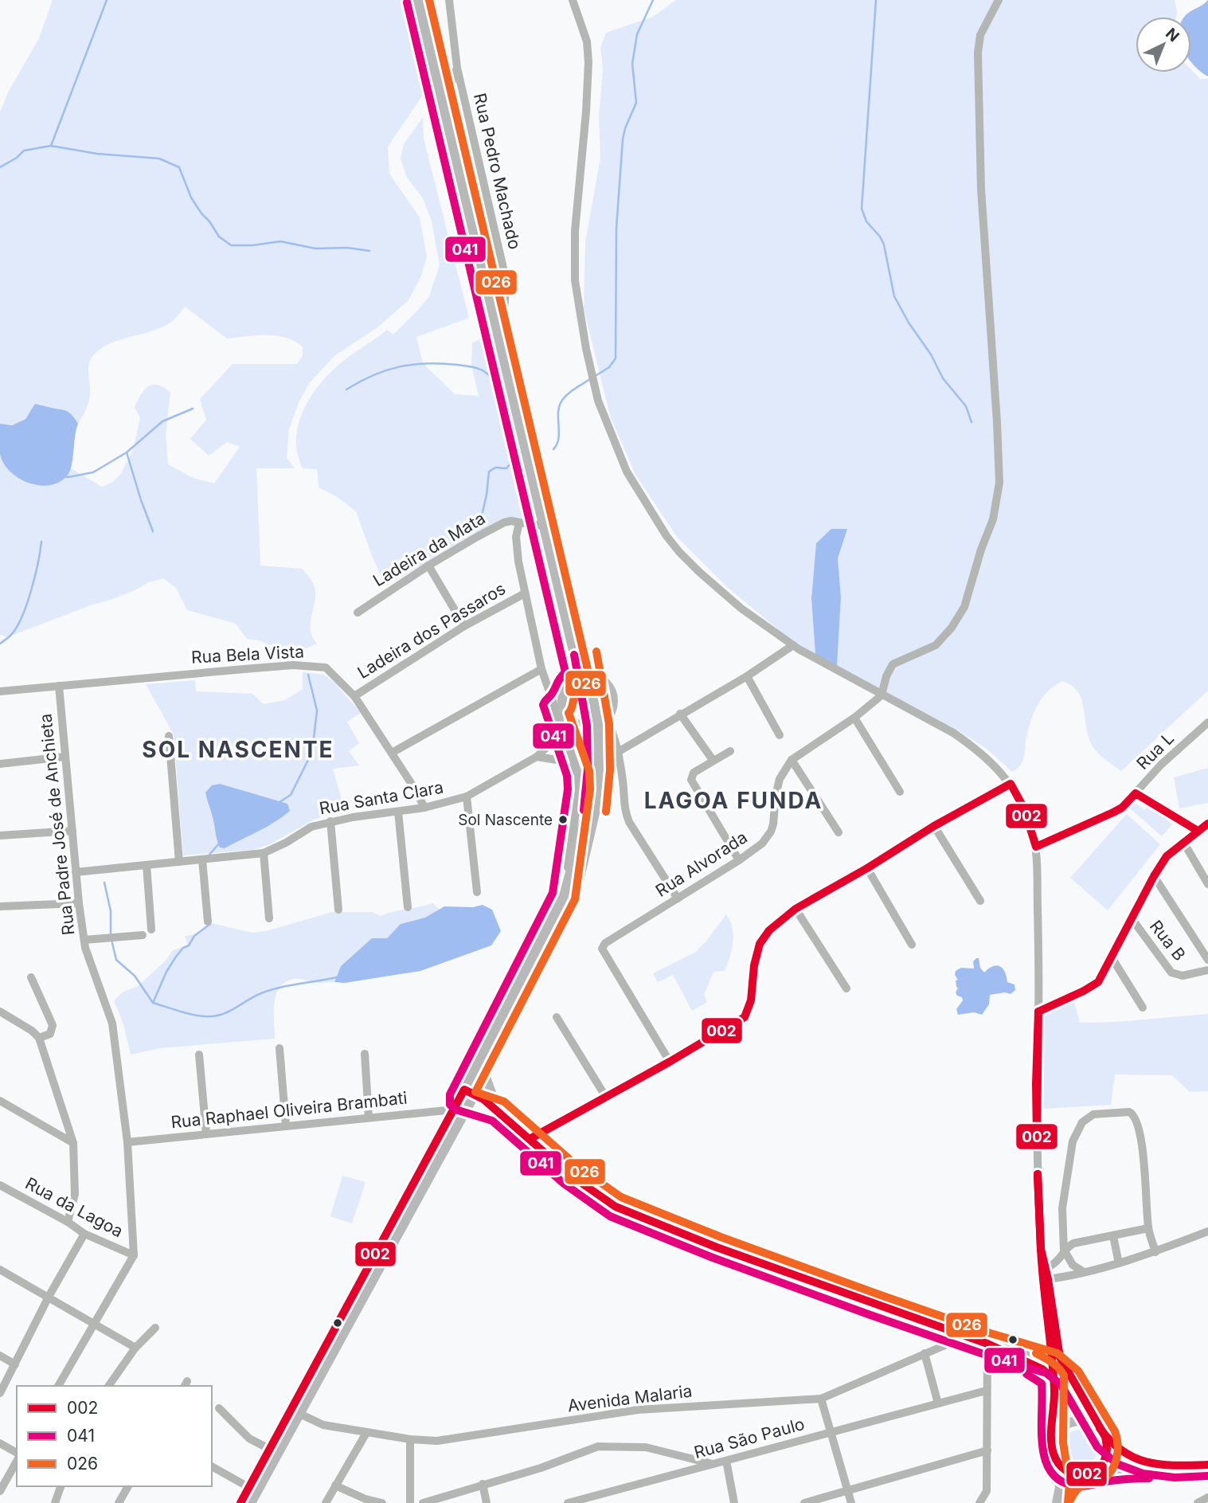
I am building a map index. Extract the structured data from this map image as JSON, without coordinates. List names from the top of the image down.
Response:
{
  "streets": {
    "street": [
      "Rua Pedro Machado",
      "Ladeira da Mata",
      "Ladeira dos Passaros",
      "Rua Bela Vista",
      "Rua L",
      "Rua Santa Clara",
      "Rua Padre José de Anchieta",
      "Rua Alvorada",
      "Rua B",
      "Rua Raphael Oliveira Brambati",
      "Rua da Lagoa",
      "Avenida Malaria",
      "Rua São Paulo"
    ]
  },
  "crossings": [
    ["Ladeira dos Passaros", "Rua Bela Vista"],
    ["Rua Bela Vista", "Rua Santa Clara"],
    ["Rua Bela Vista", "Rua Padre José de Anchieta"],
    ["Rua Santa Clara", "Rua Padre José de Anchieta"],
    ["Rua Padre José de Anchieta", "Rua Raphael Oliveira Brambati"],
    ["Rua Padre José de Anchieta", "Rua da Lagoa"]
  ],
  "districts": ["SOL NASCENTE", "LAGOA FUNDA"],
  "places": ["Sol Nascente"],
  "lines": ["transit line 026", "transit line 041", "transit line 002"],
  "legend": ["002", "041", "026"],
  "north": "top right"
}
